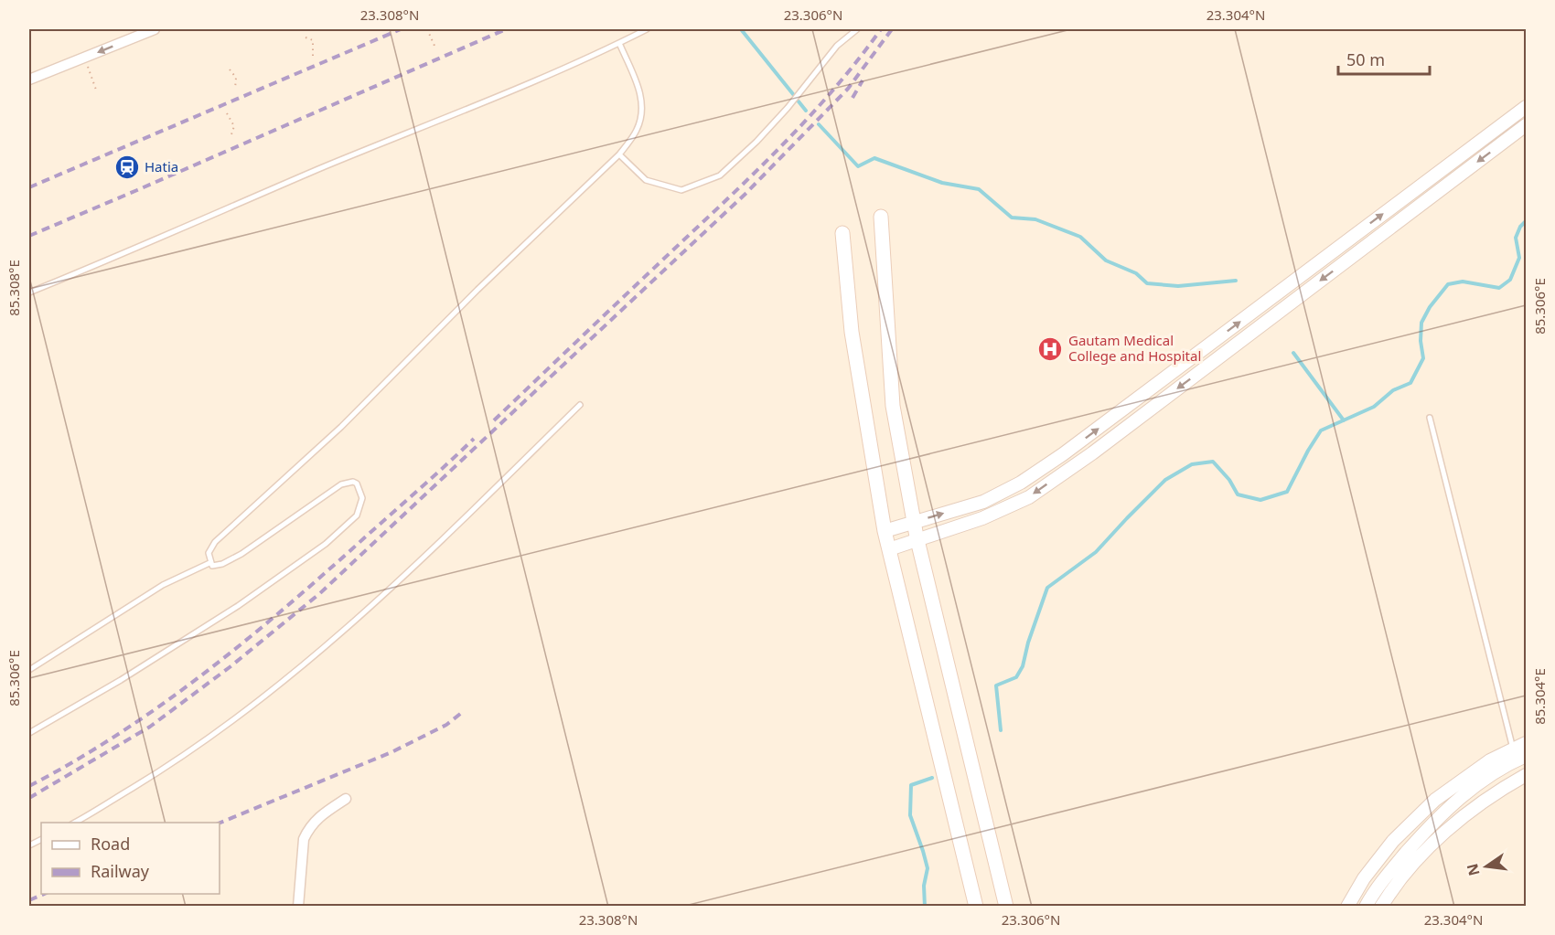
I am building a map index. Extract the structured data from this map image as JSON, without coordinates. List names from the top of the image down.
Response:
{
  "places": {
    "station": ["Hatia"],
    "hospital": ["Gautam Medical College and Hospital"]
  },
  "legend": ["Road", "Railway"],
  "scale_bar": "50 m",
  "north": "left",
  "coordinates": [
    "23.308°N",
    "23.306°N",
    "23.304°N",
    "85.308°E",
    "85.306°E",
    "85.304°E"
  ]
}
